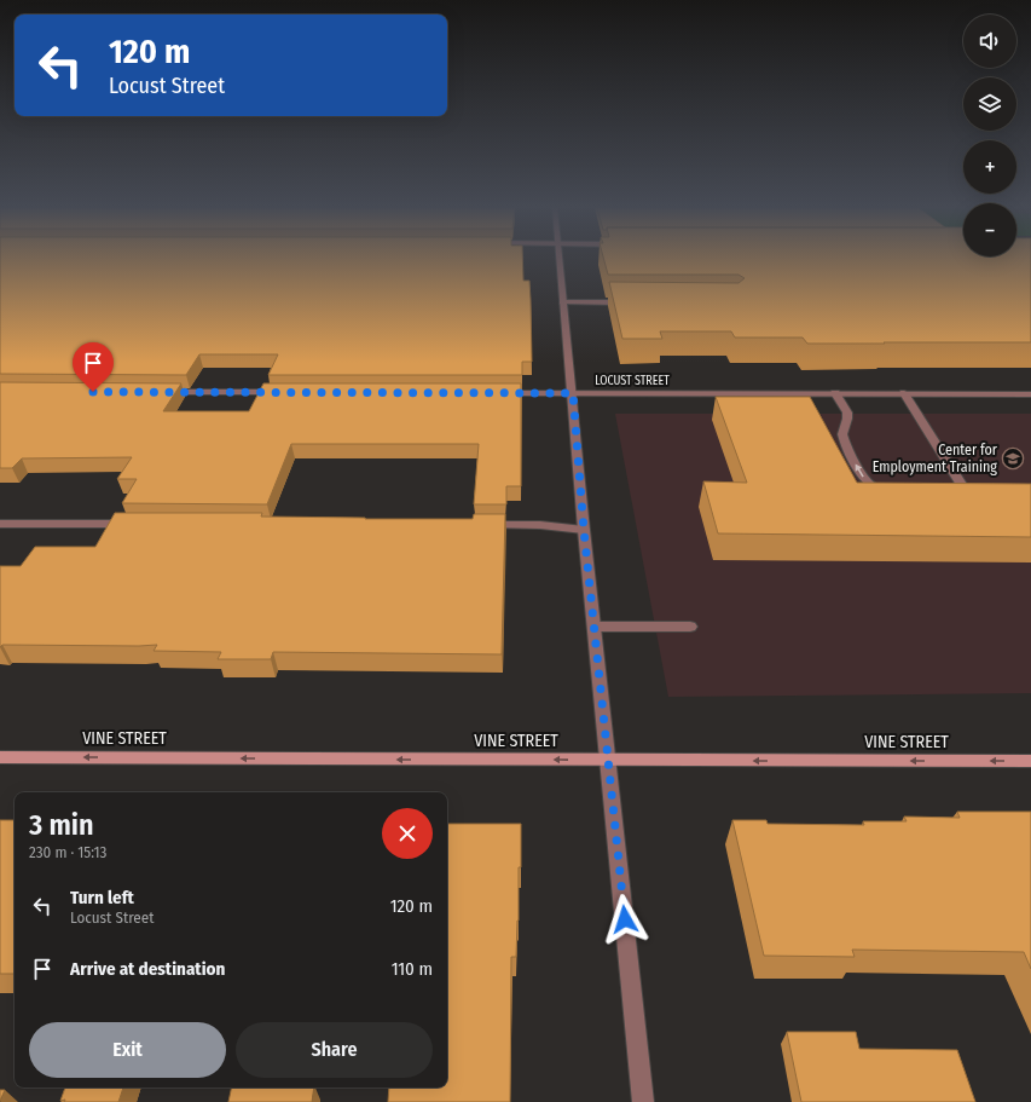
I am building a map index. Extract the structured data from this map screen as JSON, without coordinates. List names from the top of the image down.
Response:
{
  "streets": {
    "main road": ["VINE STREET"],
    "street": ["LOCUST STREET"]
  },
  "one_way": ["VINE STREET"],
  "places": {
    "school or university": ["Center for Employment Training"]
  },
  "page": {
    "map_buttons": ["+", "−"],
    "turn": ["120 m", "Locust Street"],
    "heading": ["3 min", "230 m · 15:13"],
    "list": [
      {
        "name": "Turn left",
        "note": "Locust Street",
        "value": "120 m"
      },
      {
        "name": "Arrive at destination",
        "value": "110 m"
      }
    ],
    "buttons": ["Exit", "Share"]
  }
}
